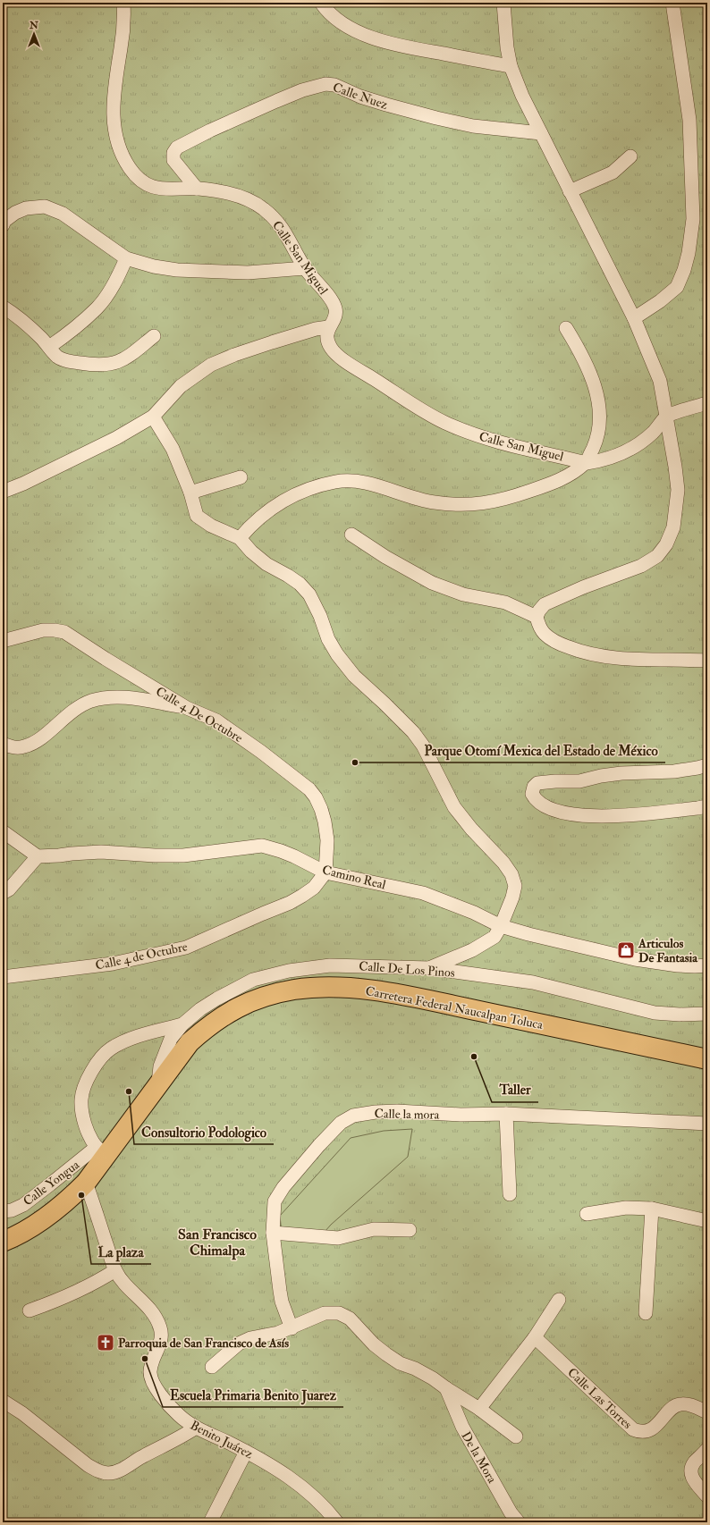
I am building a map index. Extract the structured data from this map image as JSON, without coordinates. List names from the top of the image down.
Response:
{
  "streets": {
    "main road": ["Carretera Federal Naucalpan Toluca"],
    "street": [
      "Calle Nuez",
      "Calle San Miguel",
      "Calle 4 De Octubre",
      "Camino Real",
      "Calle 4 de Octubre",
      "Calle De Los Pinos",
      "Calle la mora",
      "Calle Yongua",
      "Calle Las Torres",
      "Benito Juárez",
      "De la Mora"
    ]
  },
  "crossings": [
    ["Calle Nuez", "Calle San Miguel"],
    ["Calle 4 De Octubre", "Camino Real"],
    ["Calle 4 De Octubre", "Calle 4 de Octubre"],
    ["Camino Real", "Calle 4 de Octubre"],
    ["Calle De Los Pinos", "Carretera Federal Naucalpan Toluca"],
    ["Carretera Federal Naucalpan Toluca", "Calle Yongua"],
    ["Carretera Federal Naucalpan Toluca", "Benito Juárez"]
  ],
  "districts": ["San Francisco Chimalpa"],
  "places": {
    "other": [
      "Parque Otomí Mexica del Estado de México",
      "Taller",
      "Consultorio Podologico",
      "La plaza",
      "Escuela Primaria Benito Juarez"
    ],
    "shop": ["Articulos De Fantasia"],
    "church": ["Parroquia de San Francisco de Asís"]
  },
  "north": "top"
}
